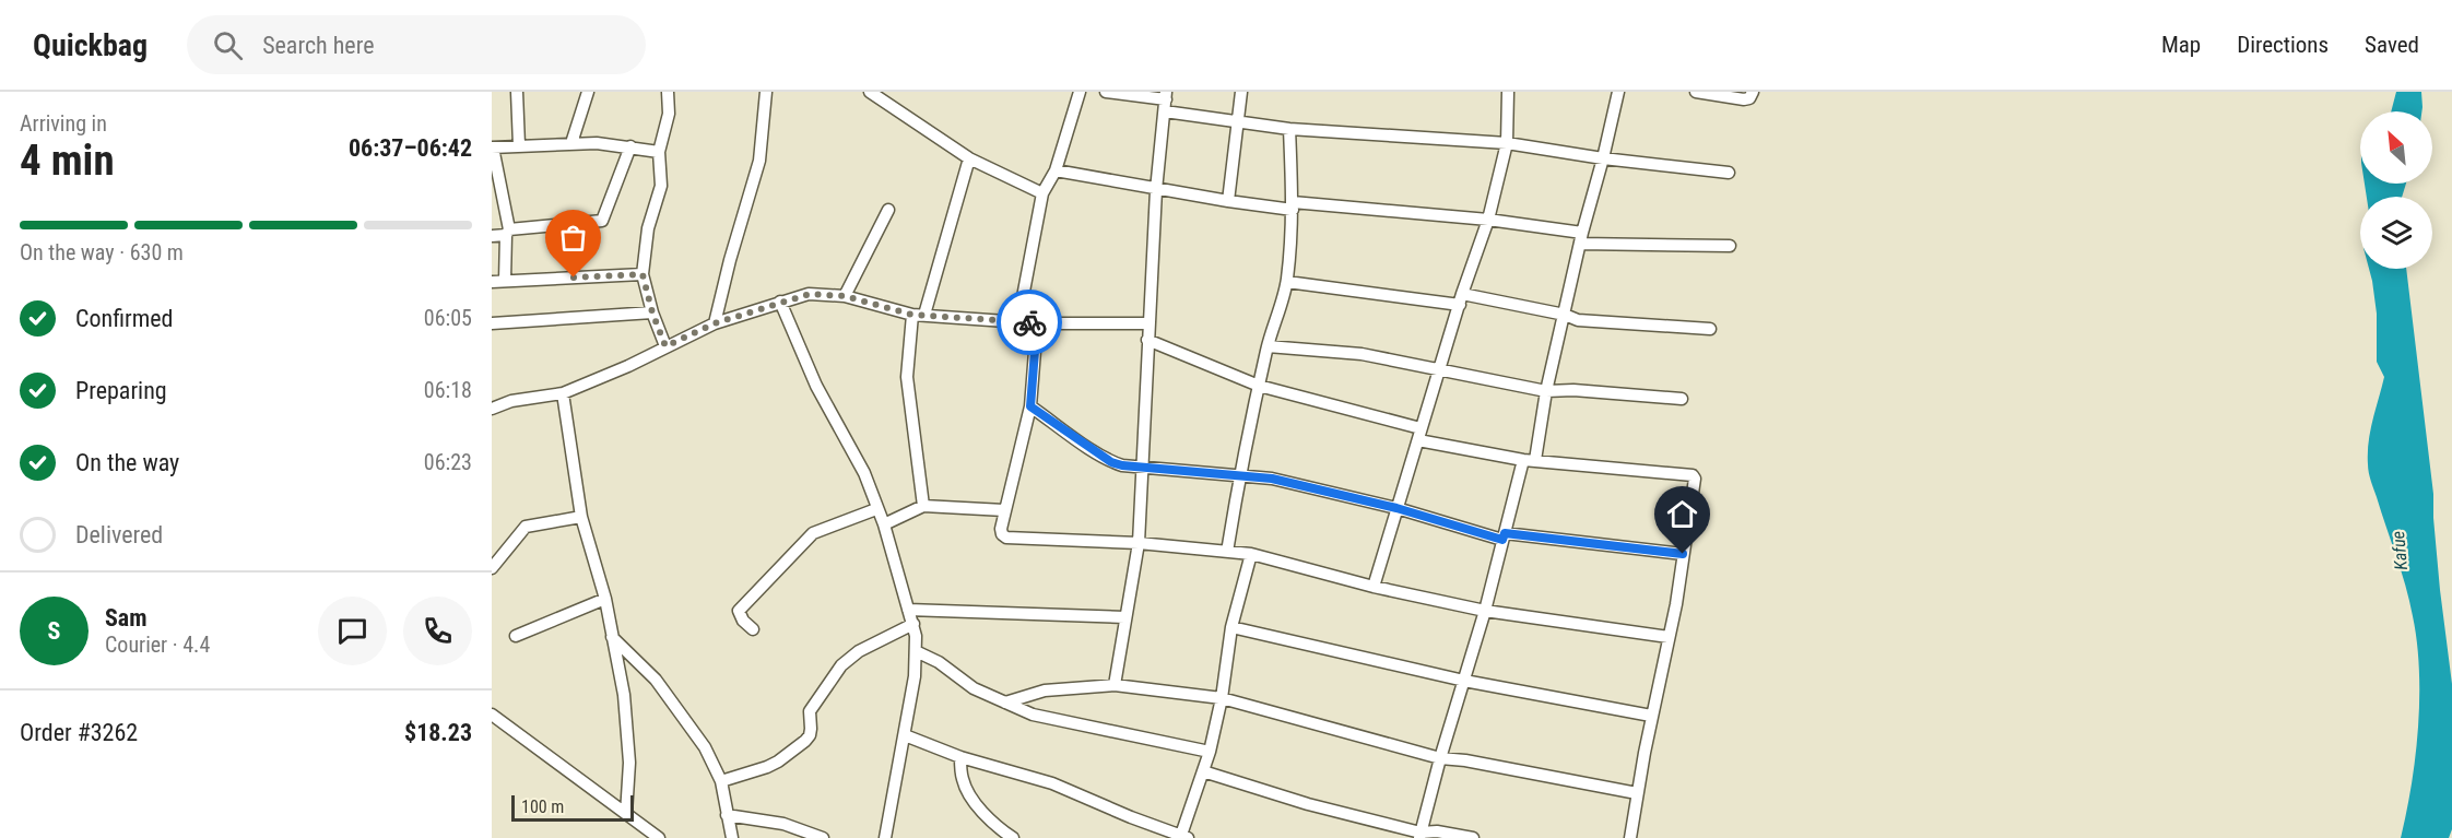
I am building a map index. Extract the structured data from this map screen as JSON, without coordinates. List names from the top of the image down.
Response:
{
  "water": ["Kafue"],
  "scale_bar": "100 m",
  "north": "top left",
  "page": {
    "header": "Quickbag",
    "search": "Search here",
    "nav": ["Map", "Directions", "Saved"],
    "heading": ["4 min", "Arriving in", "06:37–06:42"],
    "panel": [
      "Sam",
      "Courier · 4.4",
      "Order #3262",
      "$18.23"
    ],
    "bar": "On the way · 630 m",
    "list": [
      ["Confirmed", "06:05"],
      ["Preparing", "06:18"],
      ["On the way", "06:23"],
      "Delivered"
    ],
    "round": "S",
    "scale": "100 m"
  }
}
